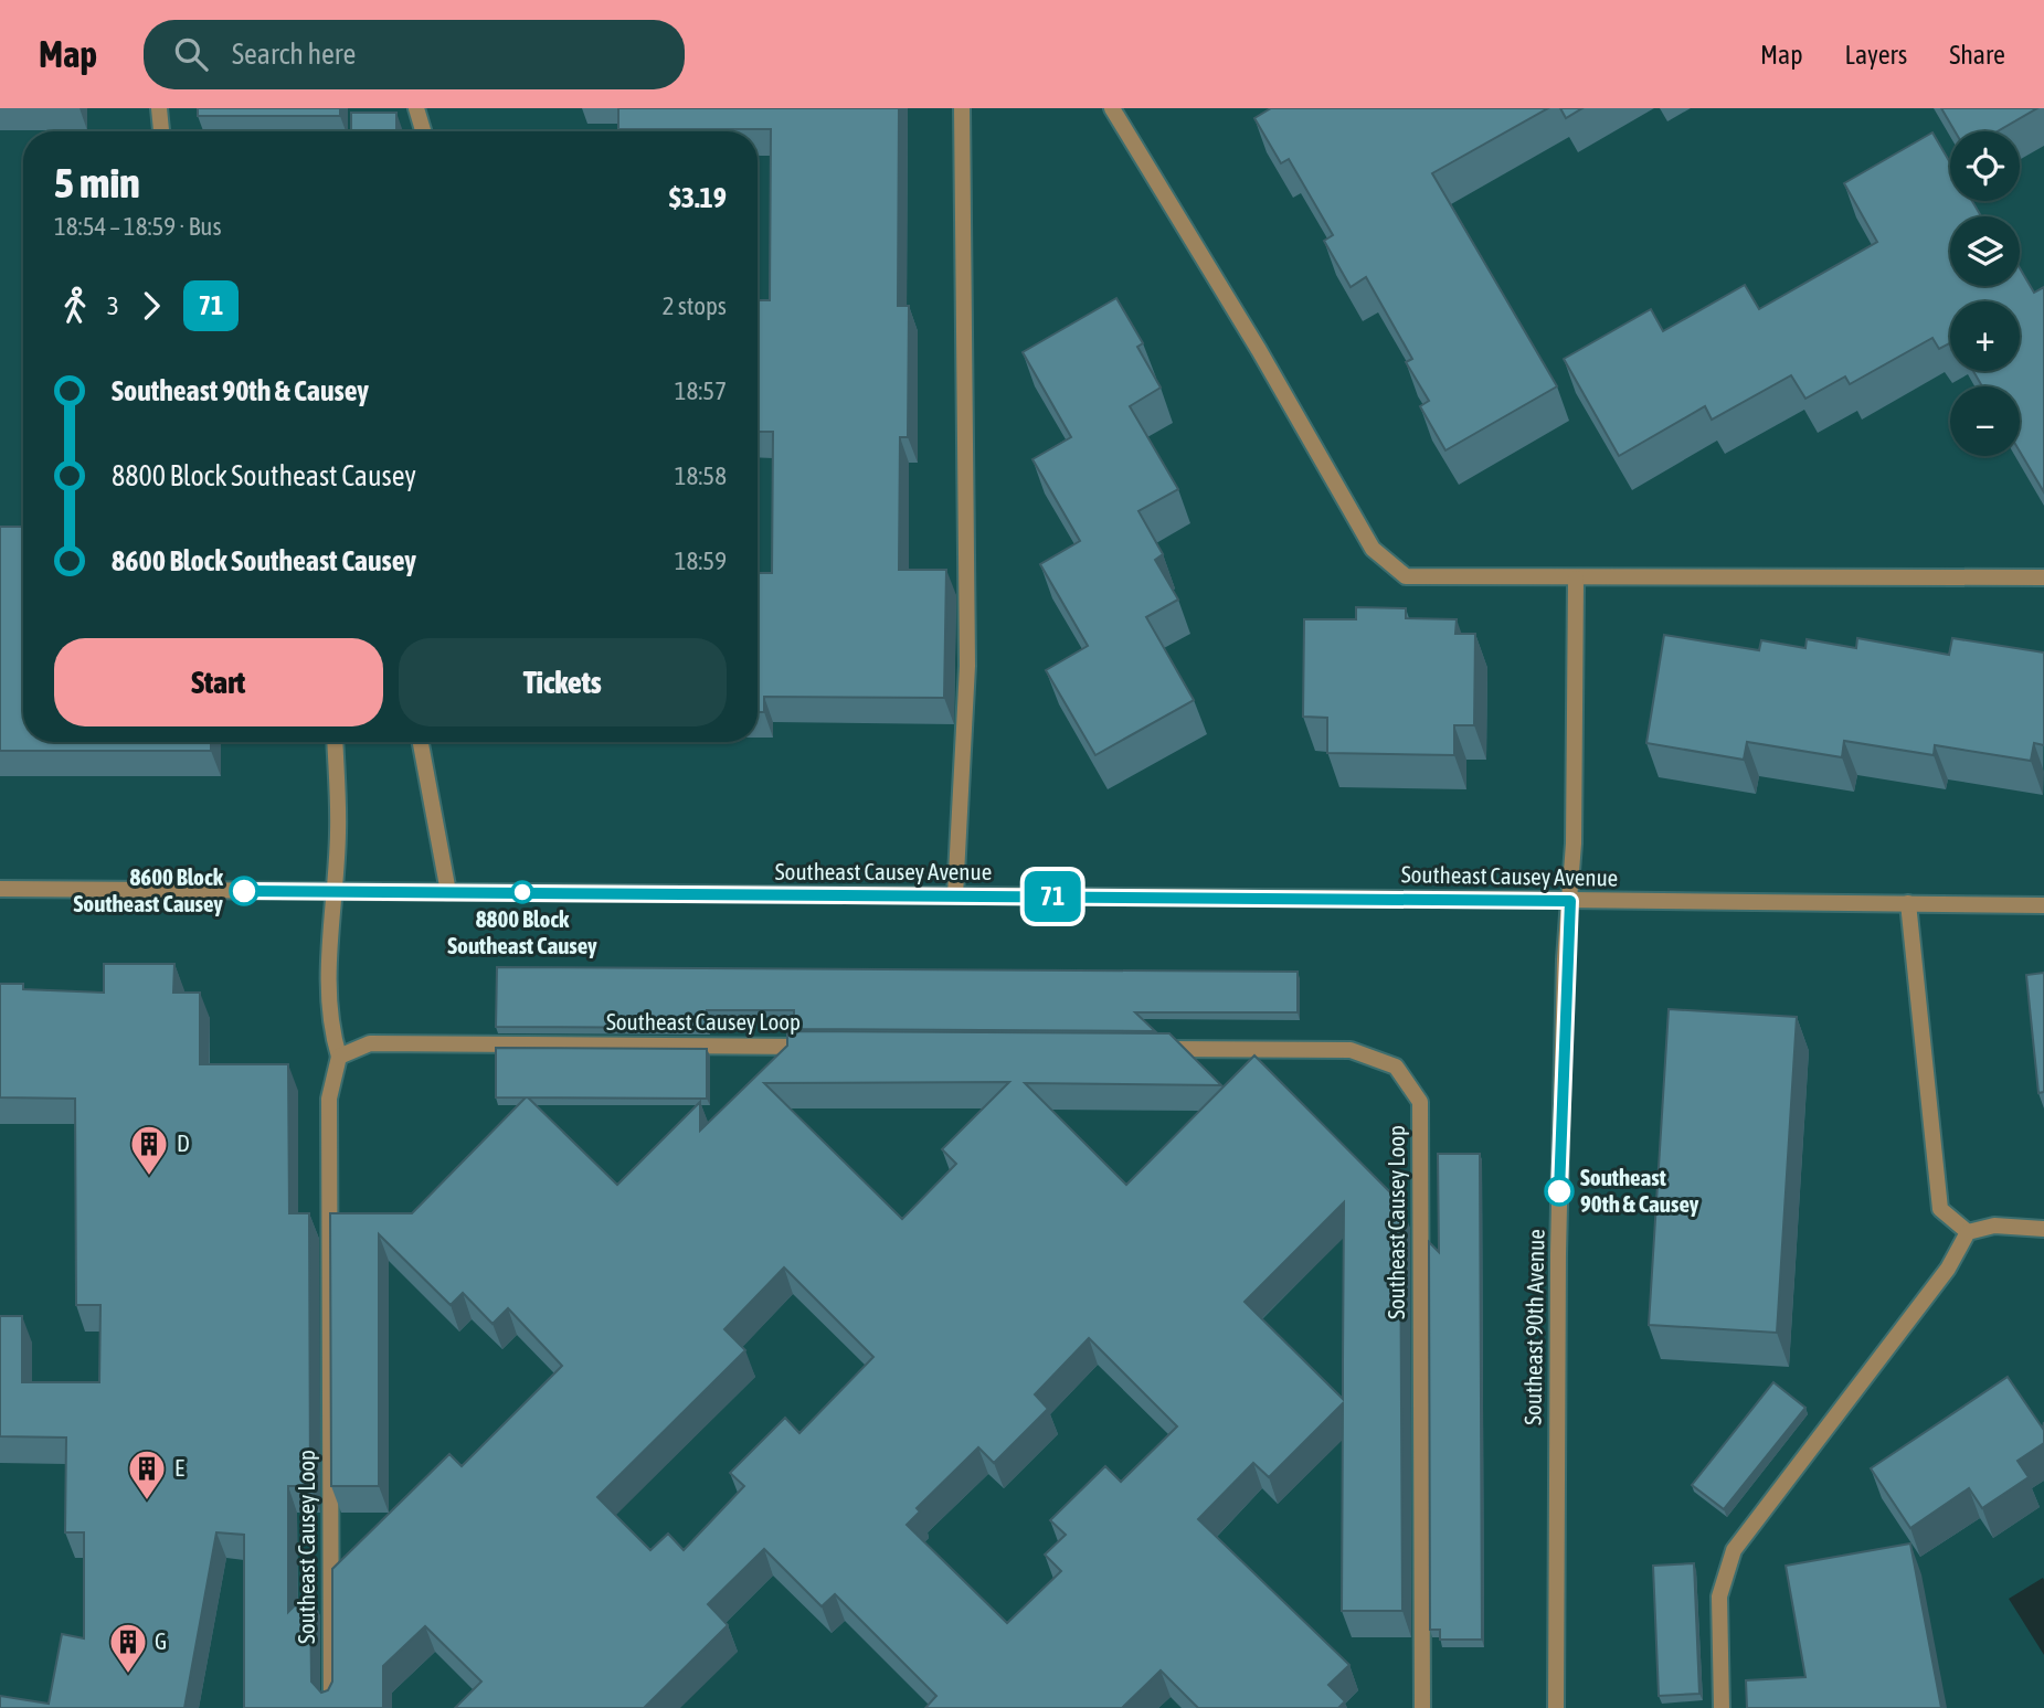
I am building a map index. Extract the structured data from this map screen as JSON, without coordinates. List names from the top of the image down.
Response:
{
  "streets": {
    "street": ["Southeast Causey Avenue", "Southeast Causey Loop", "Southeast 90th Avenue"]
  },
  "crossings": [
    ["Southeast Causey Avenue", "Southeast 90th Avenue"]
  ],
  "places": {
    "other": ["8600 Block Southeast Causey", "8800 Block Southeast Causey", "Southeast 90th & Causey"],
    "building": ["D", "E", "G"]
  },
  "lines": ["bus line 71"],
  "page": {
    "header": "Map",
    "search": "Search here",
    "nav": ["Map", "Layers", "Share"],
    "on_map": "71",
    "map_buttons": ["+", "−"],
    "heading": ["5 min", "18:54 – 18:59 · Bus", "$3.19"],
    "legs": ["3", "71", "2 stops"],
    "list": [
      {
        "name": "Southeast 90th & Causey",
        "value": "18:57"
      },
      {
        "name": "8800 Block Southeast Causey",
        "value": "18:58"
      },
      {
        "name": "8600 Block Southeast Causey",
        "value": "18:59"
      }
    ],
    "buttons": ["Start", "Tickets"]
  }
}
